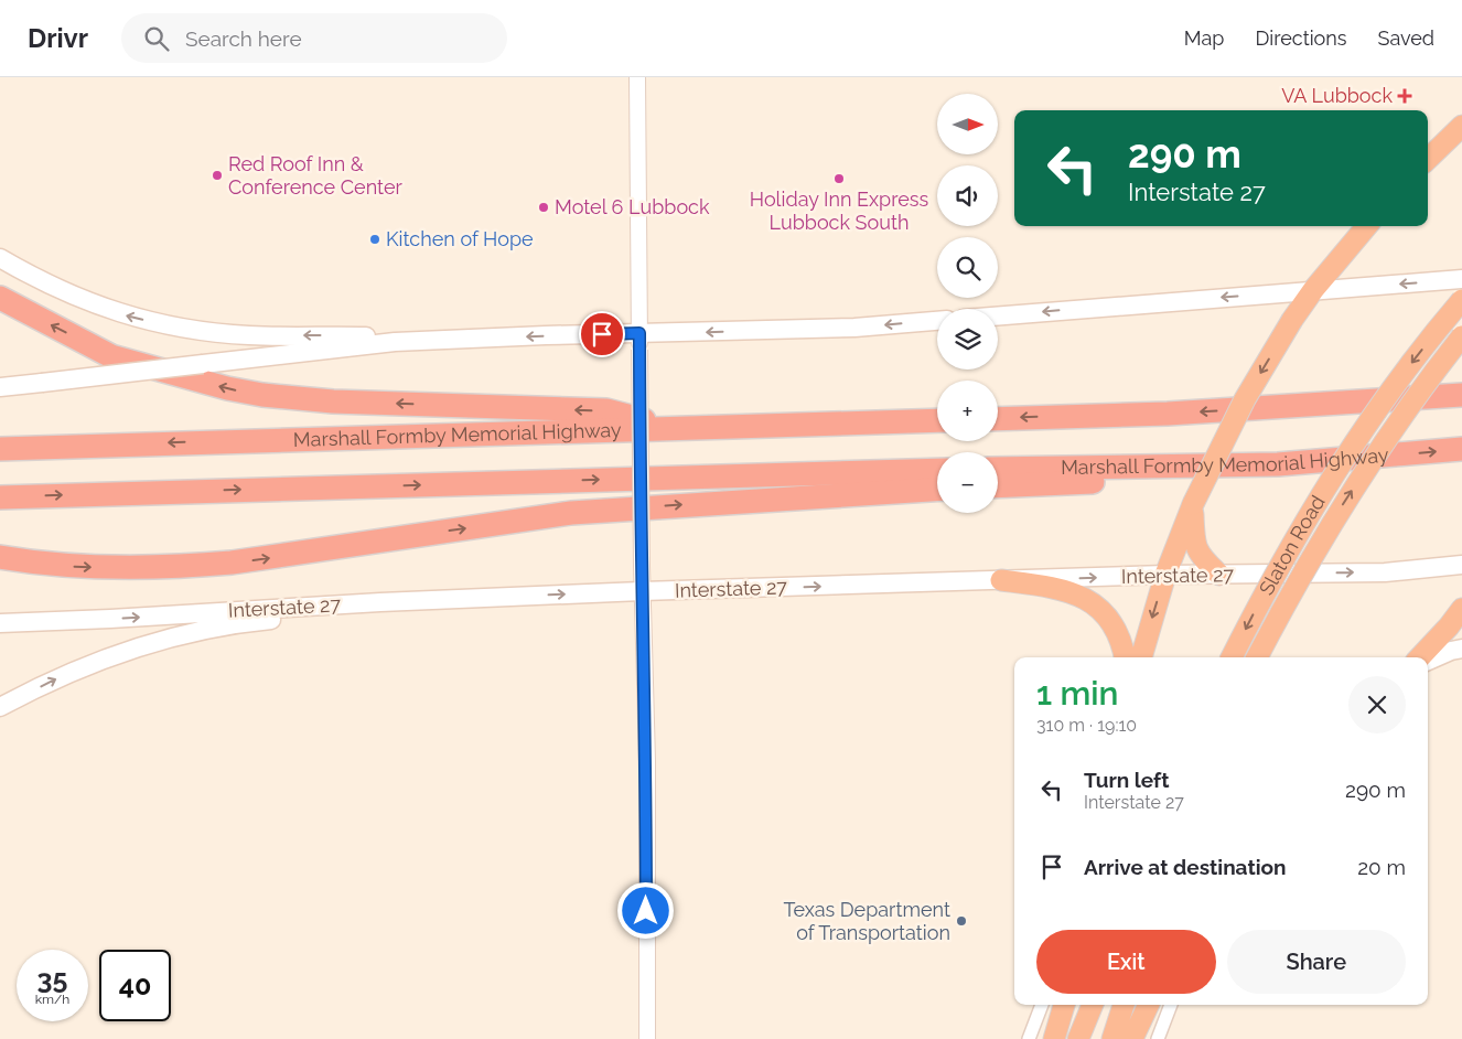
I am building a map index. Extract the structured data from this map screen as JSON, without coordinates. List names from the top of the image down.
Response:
{
  "streets": {
    "highway": ["Marshall Formby Memorial Highway", "Slaton Road"],
    "main road": ["Interstate 27"]
  },
  "places": {
    "health": ["VA Lubbock"],
    "other": [
      "Red Roof Inn & Conference Center",
      "Holiday Inn Express Lubbock South",
      "Motel 6 Lubbock",
      "Kitchen of Hope",
      "Texas Department of Transportation"
    ]
  },
  "north": "right",
  "page": {
    "header": "Drivr",
    "search": "Search here",
    "nav": ["Map", "Directions", "Saved"],
    "map_buttons": ["+", "−"],
    "turn": ["290 m", "Interstate 27"],
    "heading": ["1 min", "310 m · 19:10"],
    "list": [
      {
        "name": "Turn left",
        "note": "Interstate 27",
        "value": "290 m"
      },
      {
        "name": "Arrive at destination",
        "value": "20 m"
      }
    ],
    "buttons": ["Exit", "Share"],
    "speed": "35 km/h",
    "limit": "40"
  }
}
